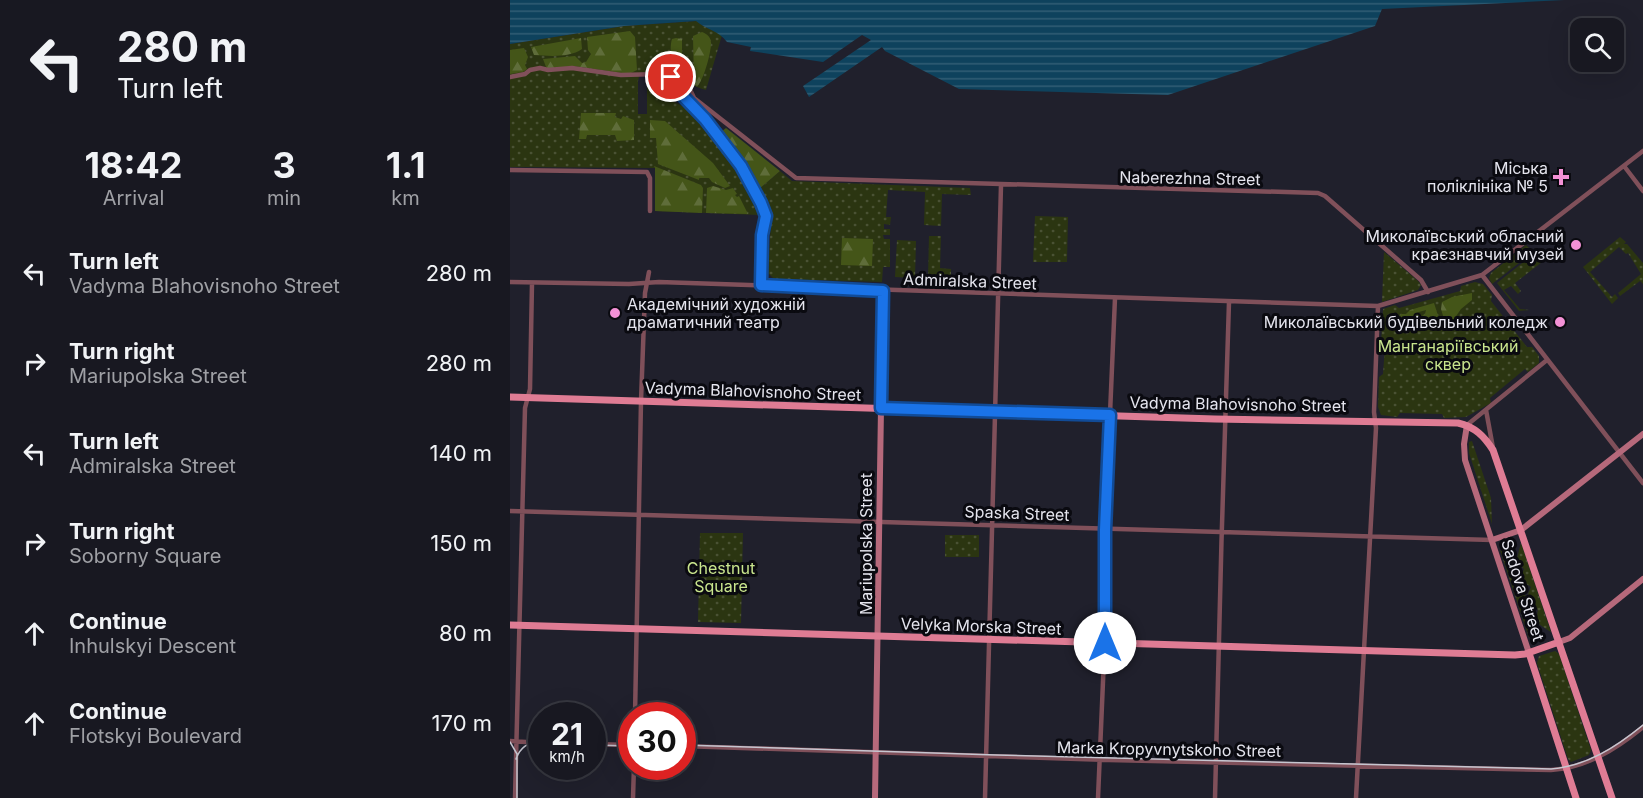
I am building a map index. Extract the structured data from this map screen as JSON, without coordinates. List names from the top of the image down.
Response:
{
  "streets": {
    "main road": ["Vadyma Blahovisnoho Street", "Sadova Street", "Velyka Morska Street"],
    "street": [
      "Naberezhna Street",
      "Admiralska Street",
      "Spaska Street",
      "Mariupolska Street",
      "Marka Kropyvnytskoho Street"
    ]
  },
  "crossings": [
    ["Naberezhna Street", "Admiralska Street"],
    ["Admiralska Street", "Mariupolska Street"],
    ["Vadyma Blahovisnoho Street", "Mariupolska Street"],
    ["Vadyma Blahovisnoho Street", "Sadova Street"],
    ["Spaska Street", "Mariupolska Street"],
    ["Spaska Street", "Sadova Street"],
    ["Mariupolska Street", "Velyka Morska Street"],
    ["Mariupolska Street", "Marka Kropyvnytskoho Street"],
    ["Sadova Street", "Velyka Morska Street"],
    ["Sadova Street", "Marka Kropyvnytskoho Street"]
  ],
  "parks": ["Манганаріївський сквер", "Chestnut Square"],
  "places": {
    "health": ["Міська поліклініка № 5"],
    "other": ["Миколаївський обласний краєзнавчий музей", "Академічний художній драматичний театр", "Миколаївський будівельний коледж"]
  },
  "page": {
    "turn": ["280 m", "Turn left"],
    "eta": [
      "18:42",
      "Arrival",
      "3",
      "min",
      "1.1",
      "km"
    ],
    "list": [
      {
        "name": "Turn left",
        "note": "Vadyma Blahovisnoho Street",
        "value": "280 m"
      },
      {
        "name": "Turn right",
        "note": "Mariupolska Street",
        "value": "280 m"
      },
      {
        "name": "Turn left",
        "note": "Admiralska Street",
        "value": "140 m"
      },
      {
        "name": "Turn right",
        "note": "Soborny Square",
        "value": "150 m"
      },
      {
        "name": "Continue",
        "note": "Inhulskyi Descent",
        "value": "80 m"
      },
      {
        "name": "Continue",
        "note": "Flotskyi Boulevard",
        "value": "170 m"
      }
    ],
    "speed": "21 km/h",
    "limit": "30"
  }
}
